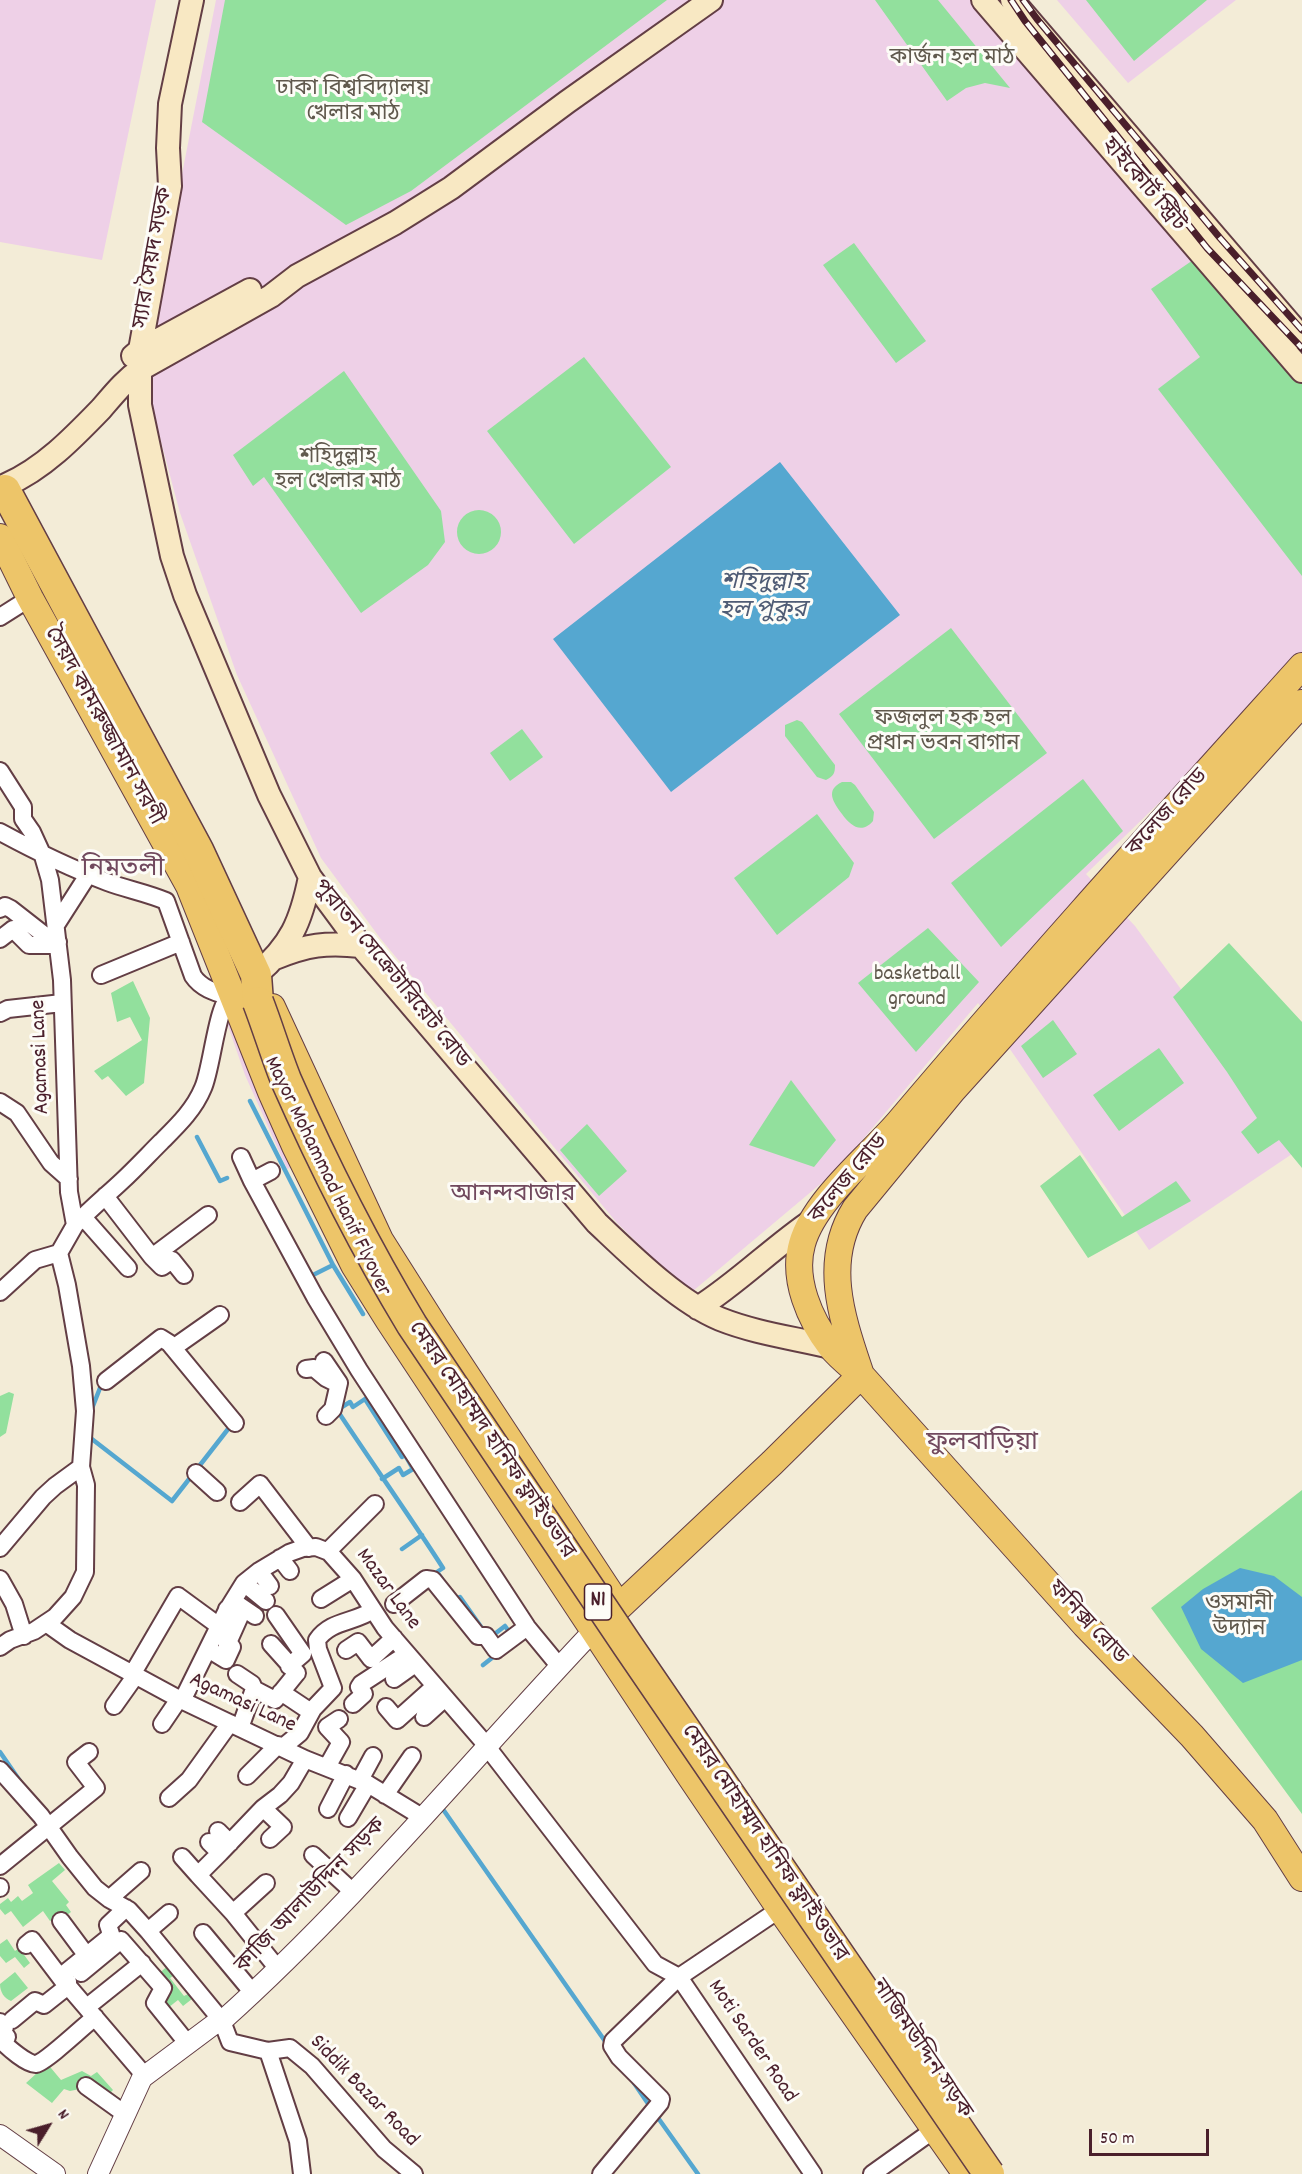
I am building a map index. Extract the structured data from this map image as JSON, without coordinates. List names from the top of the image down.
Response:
{
  "streets": {
    "highway": ["Mayor Mohammad Hanif Flyover", "মেয়র মোহাম্মদ হানিফ ফ্লাইওভার", "N1"],
    "main road": [
      "হাইকোর্ট স্ট্রিট",
      "স্যার সৈয়দ সড়ক",
      "সৈয়দ কামরুজ্জামান সরণী",
      "কলেজ রোড",
      "পুরাতন সেক্রেটারিয়েট রোড",
      "ফনিক্স রোড",
      "নাজিমউদ্দিন সড়ক"
    ],
    "street": [
      "Agamasi Lane",
      "Mazar Lane",
      "কাজি আলাউদ্দিন সড়ক",
      "Moti Sarder Road",
      "Siddik Bazar Road"
    ]
  },
  "crossings": [
    ["স্যার সৈয়দ সড়ক", "পুরাতন সেক্রেটারিয়েট রোড"],
    ["সৈয়দ কামরুজ্জামান সরণী", "Mayor Mohammad Hanif Flyover"],
    ["সৈয়দ কামরুজ্জামান সরণী", "মেয়র মোহাম্মদ হানিফ ফ্লাইওভার"],
    ["সৈয়দ কামরুজ্জামান সরণী", "কাজি আলাউদ্দিন সড়ক"],
    ["সৈয়দ কামরুজ্জামান সরণী", "Moti Sarder Road"],
    ["সৈয়দ কামরুজ্জামান সরণী", "নাজিমউদ্দিন সড়ক"],
    ["কলেজ রোড", "পুরাতন সেক্রেটারিয়েট রোড"],
    ["কলেজ রোড", "ফনিক্স রোড"],
    ["Agamasi Lane", "Mazar Lane"],
    ["Agamasi Lane", "কাজি আলাউদ্দিন সড়ক"],
    ["Mayor Mohammad Hanif Flyover", "মেয়র মোহাম্মদ হানিফ ফ্লাইওভার"],
    ["Mayor Mohammad Hanif Flyover", "নাজিমউদ্দিন সড়ক"],
    ["মেয়র মোহাম্মদ হানিফ ফ্লাইওভার", "নাজিমউদ্দিন সড়ক"],
    ["Mazar Lane", "কাজি আলাউদ্দিন সড়ক"],
    ["Mazar Lane", "Moti Sarder Road"],
    ["কাজি আলাউদ্দিন সড়ক", "Siddik Bazar Road"]
  ],
  "districts": ["নিমতলী", "আনন্দবাজার", "ফুলবাড়িয়া"],
  "water": ["শহিদুল্লাহ হল পুকুর"],
  "parks": [
    "কার্জন হল মাঠ",
    "ঢাকা বিশ্ববিদ্যালয় খেলার মাঠ",
    "শহিদুল্লাহ হল খেলার মাঠ",
    "ফজলুল হক হল প্রধান ভবন বাগান",
    "basketball ground",
    "ওসমানী উদ্যান"
  ],
  "scale_bar": "50 m",
  "north": "top right"
}
